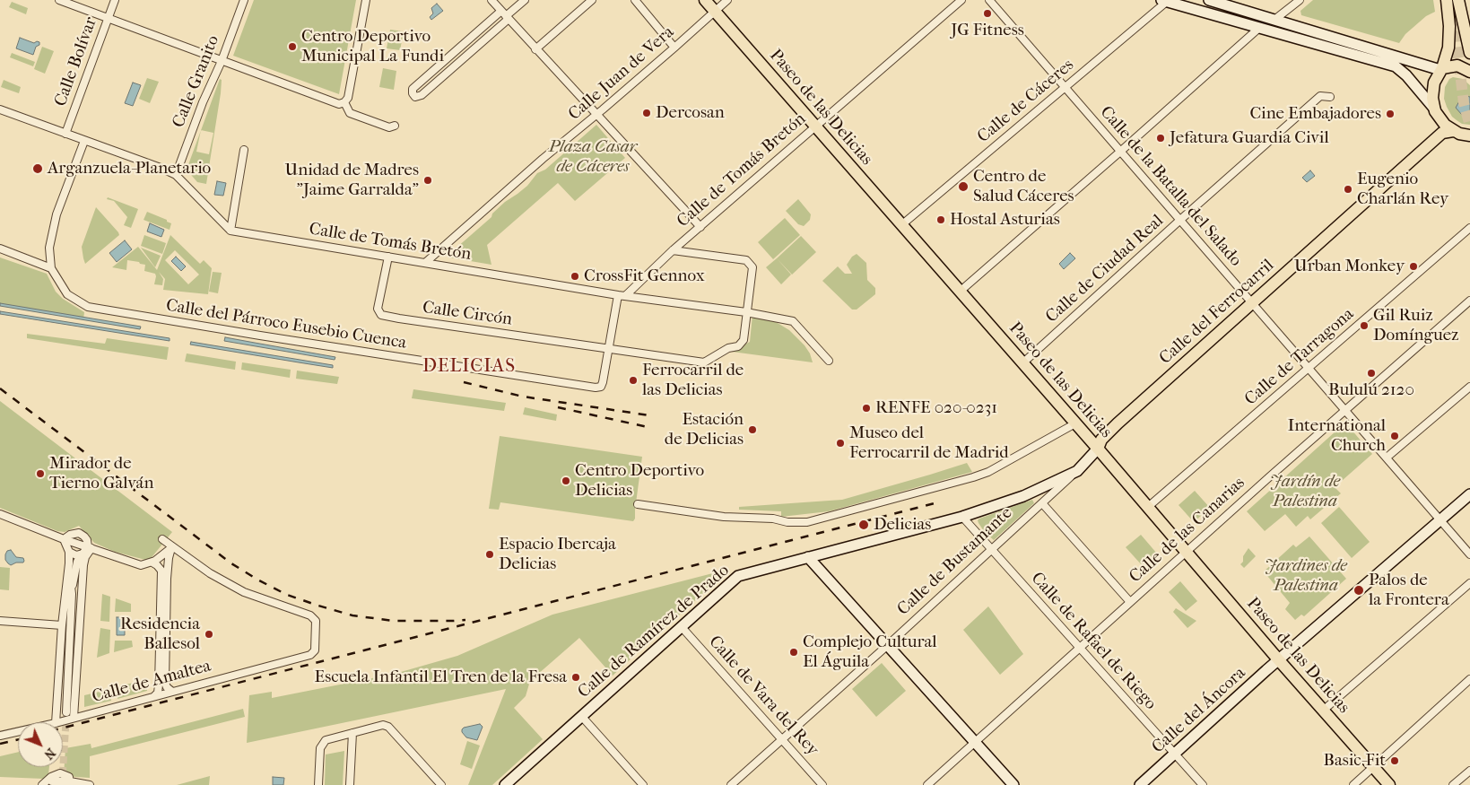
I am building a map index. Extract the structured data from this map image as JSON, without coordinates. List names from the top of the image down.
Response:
{
  "streets": {
    "main road": [
      "Paseo de las Delicias",
      "Calle del Ferrocarril",
      "Calle de Bustamante",
      "Calle de Ramírez de Prado",
      "Calle del Áncora"
    ],
    "street": [
      "Calle Bolívar",
      "Calle Juan de Vera",
      "Calle Granito",
      "Calle de Cáceres",
      "Calle de Tomás Bretón",
      "Calle de la Batalla del Salado",
      "Calle de Ciudad Real",
      "Calle Circón",
      "Calle del Párroco Eusebio Cuenca",
      "Calle de Tarragona",
      "Calle de las Canarias",
      "Calle de Rafael de Riego",
      "Calle de Amaltea",
      "Calle de Vara del Rey"
    ]
  },
  "crossings": [
    ["Calle Juan de Vera", "Paseo de las Delicias"],
    ["Calle Juan de Vera", "Calle de Tomás Bretón"],
    ["Calle de Cáceres", "Paseo de las Delicias"],
    ["Calle de Cáceres", "Calle de la Batalla del Salado"],
    ["Paseo de las Delicias", "Calle de Tomás Bretón"],
    ["Paseo de las Delicias", "Calle de Ciudad Real"],
    ["Paseo de las Delicias", "Calle del Ferrocarril"],
    ["Paseo de las Delicias", "Calle de Tarragona"],
    ["Paseo de las Delicias", "Calle de las Canarias"],
    ["Paseo de las Delicias", "Calle de Bustamante"],
    ["Paseo de las Delicias", "Calle del Áncora"],
    ["Calle de Tomás Bretón", "Calle Circón"],
    ["Calle de Tomás Bretón", "Calle del Párroco Eusebio Cuenca"],
    ["Calle de la Batalla del Salado", "Calle de Ciudad Real"],
    ["Calle de la Batalla del Salado", "Calle del Ferrocarril"],
    ["Calle de la Batalla del Salado", "Calle de Tarragona"],
    ["Calle de la Batalla del Salado", "Calle de las Canarias"],
    ["Calle de la Batalla del Salado", "Calle del Áncora"],
    ["Calle del Ferrocarril", "Calle de Bustamante"],
    ["Calle Circón", "Calle del Párroco Eusebio Cuenca"],
    ["Calle de las Canarias", "Calle de Rafael de Riego"],
    ["Calle de Bustamante", "Calle de Ramírez de Prado"],
    ["Calle de Bustamante", "Calle de Rafael de Riego"],
    ["Calle de Bustamante", "Calle de Vara del Rey"],
    ["Calle de Ramírez de Prado", "Calle de Rafael de Riego"],
    ["Calle de Ramírez de Prado", "Calle de Vara del Rey"],
    ["Calle de Rafael de Riego", "Calle del Áncora"]
  ],
  "districts": ["DELICIAS"],
  "parks": ["Plaza Casar de Cáceres", "Jardín de Palestina", "Jardines de Palestina"],
  "places": [
    "JG Fitness",
    "Centro Deportivo Municipal La Fundi",
    "Dercosan",
    "Cine Embajadores",
    "Jefatura Guardia Civil",
    "Arganzuela-Planetario",
    "Unidad de Madres \"Jaime Garralda\"",
    "Centro de Salud Cáceres",
    "Eugenio Charlán Rey",
    "Hostal Asturias",
    "Urban Monkey",
    "CrossFit Gennox",
    "Gil Ruiz Domínguez",
    "Bululú 2120",
    "Ferrocarril de las Delicias",
    "RENFE 020-0231",
    "Estación de Delicias",
    "International Church",
    "Museo del Ferrocarril de Madrid",
    "Mirador de Tierno Galván",
    "Centro Deportivo Delicias",
    "Delicias",
    "Espacio Ibercaja Delicias",
    "Palos de la Frontera",
    "Residencia Ballesol",
    "Complejo Cultural El Águila",
    "Escuela Infantil El Tren de la Fresa",
    "Basic-Fit"
  ],
  "north": "bottom right"
}
